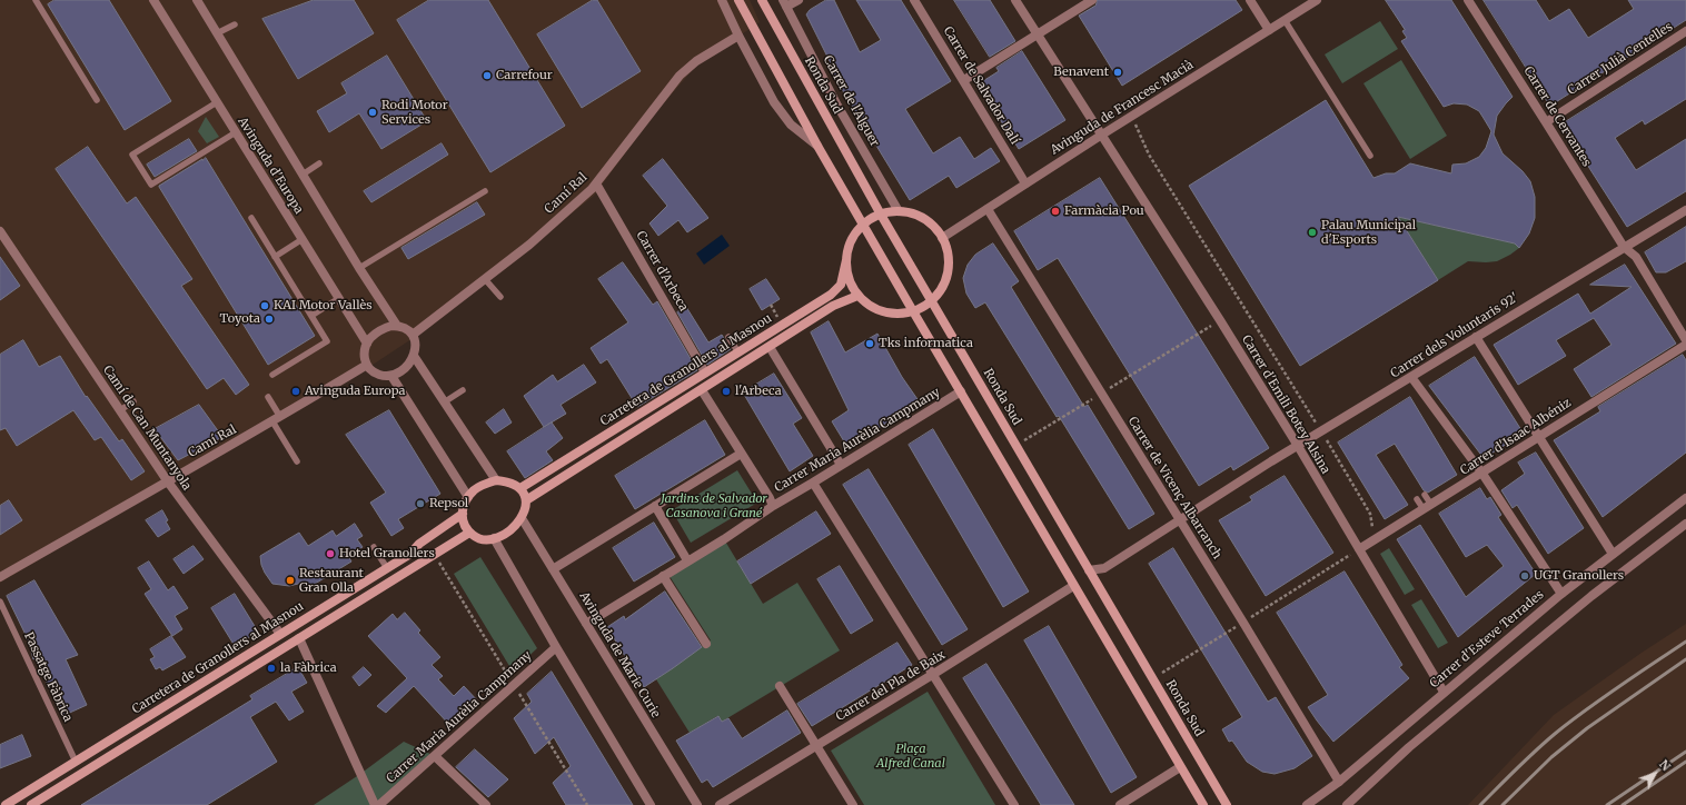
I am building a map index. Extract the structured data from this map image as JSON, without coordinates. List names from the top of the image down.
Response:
{
  "streets": {
    "main road": ["Ronda Sud", "Carretera de Granollers al Masnou"],
    "street": [
      "Carrer Julià Centelles",
      "Carrer de Salvador Dalí",
      "Carrer de l'Alguer",
      "Avinguda de Francesc Macià",
      "Carrer de Cervantes",
      "Avinguda d'Europa",
      "Camí Ral",
      "Carrer d'Arbeca",
      "Carrer dels Voluntaris 92'",
      "Carrer d'Emili Botey Alsina",
      "Camí de Can Muntanyola",
      "Carrer d'Isaac Albéniz",
      "Carrer Maria Aurèlia Campmany",
      "Carrer de Vicenç Albarranch",
      "Carrer d'Esteve Terrades",
      "Avinguda de Marie Curie",
      "Carrer del Pla de Baix"
    ],
    "lane": ["Passatge Fàbrica"]
  },
  "crossings": [
    ["Carrer Julià Centelles", "Carrer de Cervantes"],
    ["Carrer de Salvador Dalí", "Avinguda de Francesc Macià"],
    ["Avinguda de Francesc Macià", "Carrer d'Emili Botey Alsina"],
    ["Avinguda de Francesc Macià", "Carrer de Vicenç Albarranch"],
    ["Carrer de Cervantes", "Carrer dels Voluntaris 92'"],
    ["Avinguda d'Europa", "Camí Ral"],
    ["Camí Ral", "Carrer d'Arbeca"],
    ["Camí Ral", "Camí de Can Muntanyola"],
    ["Carrer d'Arbeca", "Carretera de Granollers al Masnou"],
    ["Carrer dels Voluntaris 92'", "Carrer d'Emili Botey Alsina"],
    ["Carretera de Granollers al Masnou", "Camí de Can Muntanyola"],
    ["Carretera de Granollers al Masnou", "Avinguda de Marie Curie"],
    ["Carretera de Granollers al Masnou", "Passatge Fàbrica"],
    ["Carrer d'Emili Botey Alsina", "Carrer d'Isaac Albéniz"],
    ["Carrer d'Emili Botey Alsina", "Carrer d'Esteve Terrades"],
    ["Carrer Maria Aurèlia Campmany", "Avinguda de Marie Curie"],
    ["Carrer de Vicenç Albarranch", "Carrer d'Esteve Terrades"]
  ],
  "parks": ["Jardins de Salvador Casanova i Grané", "Plaça Alfred Canal"],
  "places": [
    "Benavent",
    "Carrefour",
    "Rodi Motor Services",
    "Farmàcia Pou",
    "Palau Municipal d'Esports",
    "KAI Motor Vallès",
    "Toyota",
    "Tks informatica",
    "Avinguda Europa",
    "l'Arbeca",
    "Repsol",
    "Hotel Granollers",
    "UGT Granollers",
    "Restaurant Gran Olla",
    "la Fàbrica"
  ],
  "north": "top right"
}
